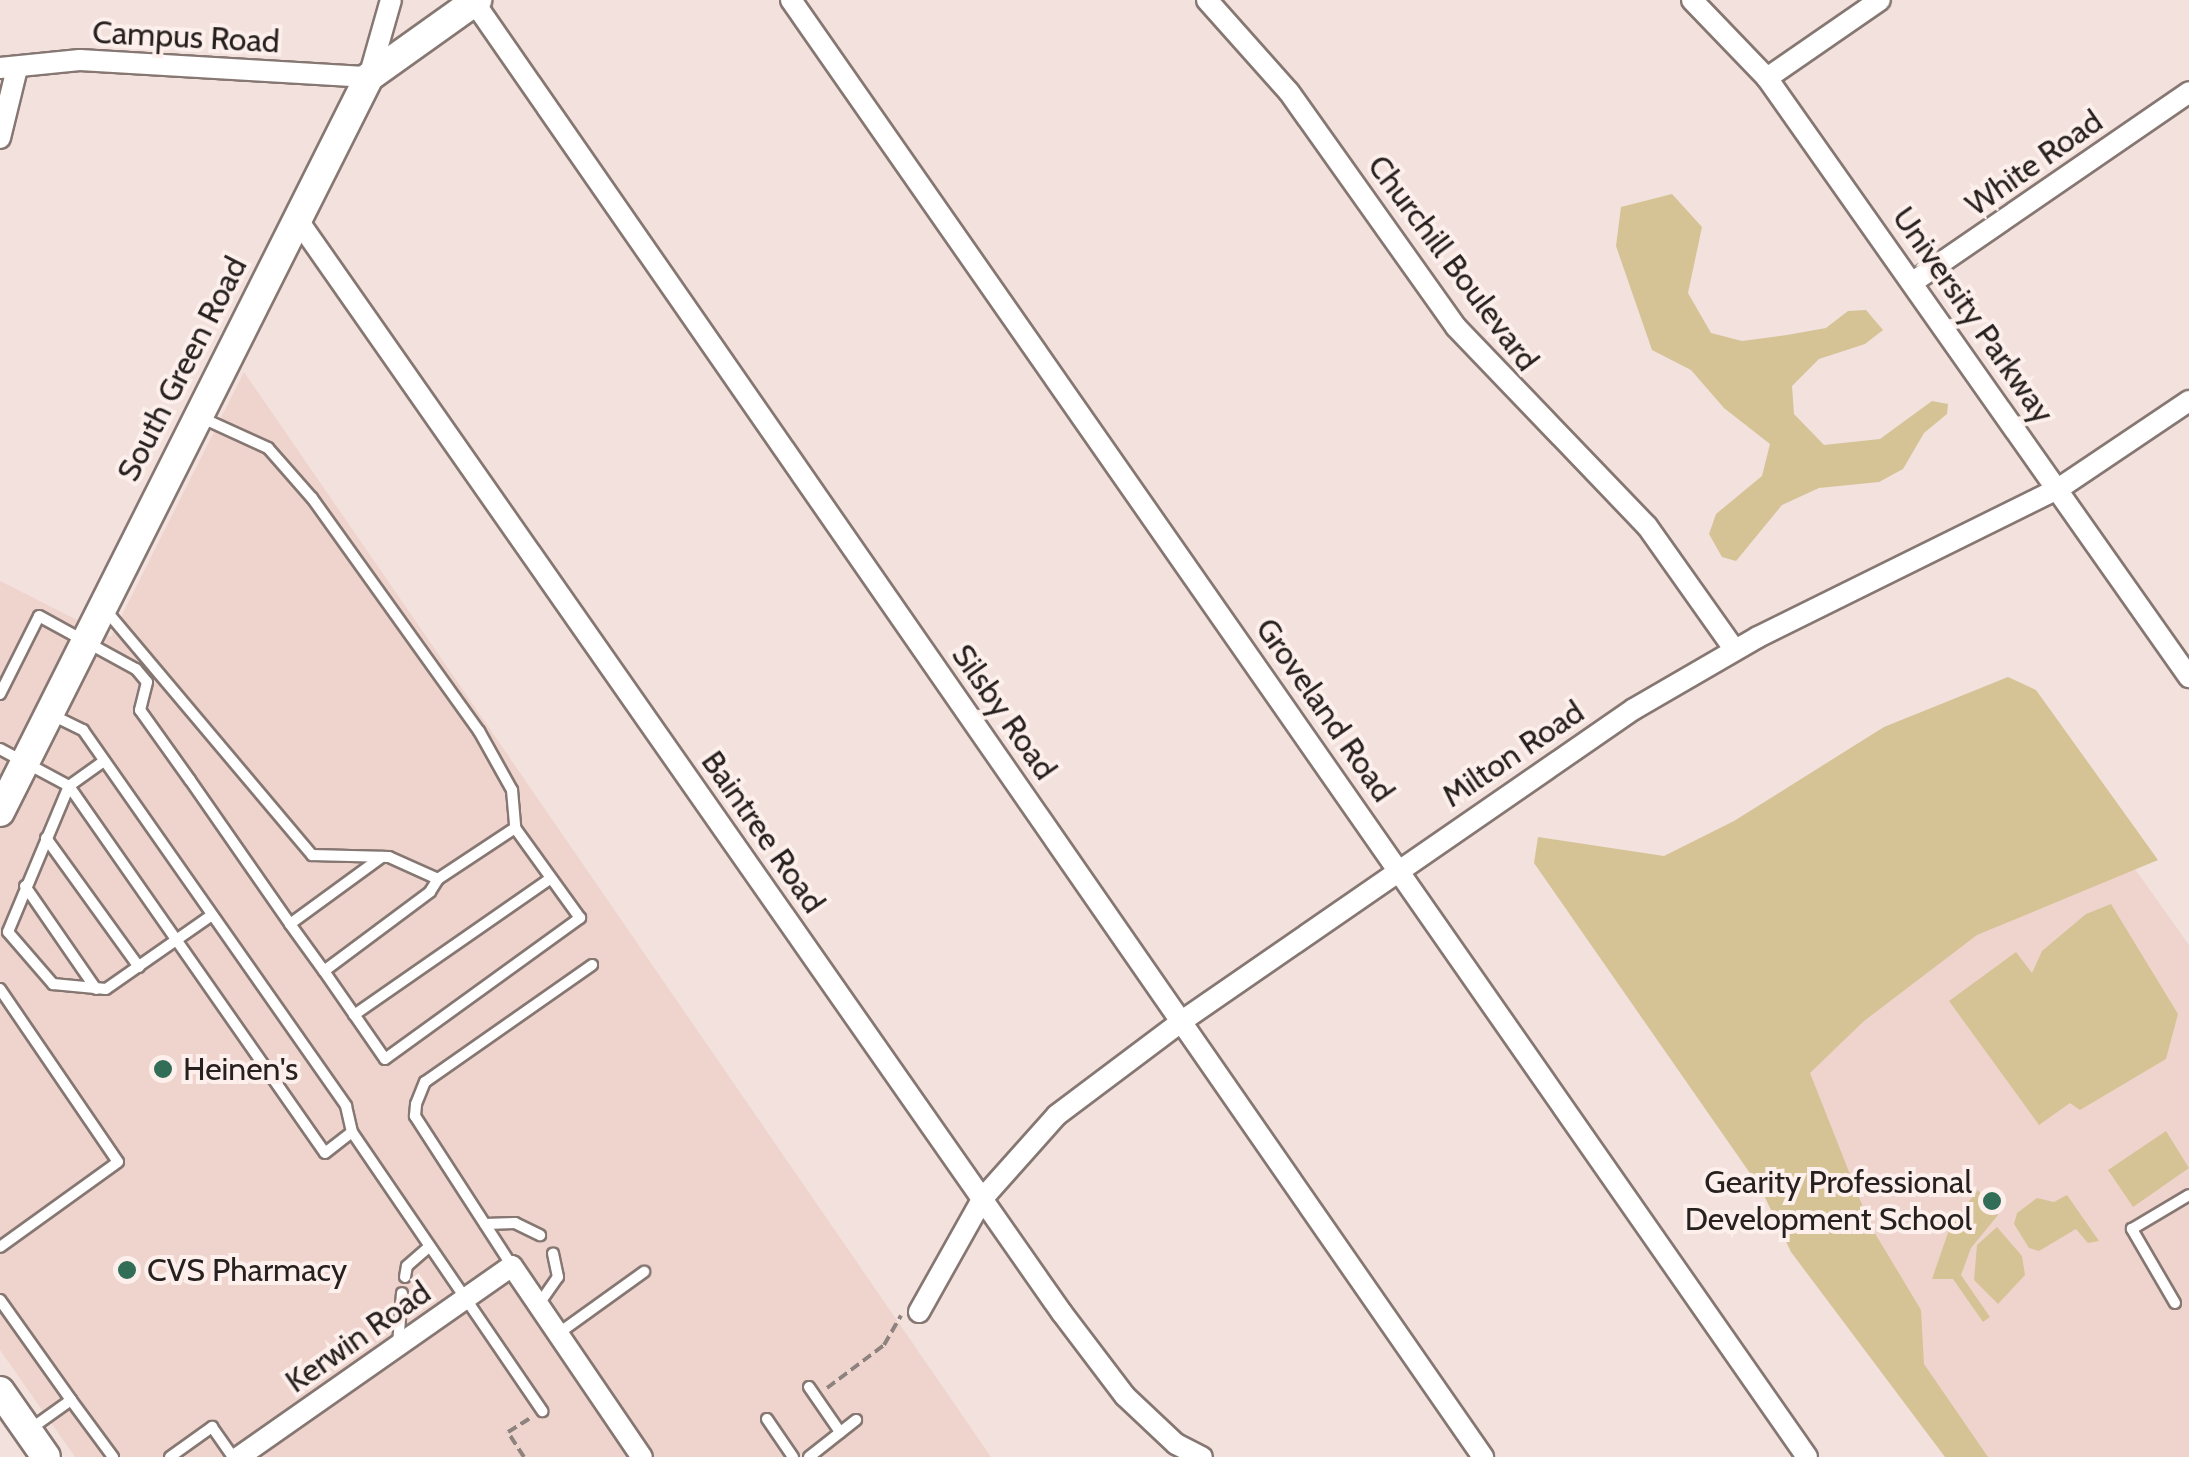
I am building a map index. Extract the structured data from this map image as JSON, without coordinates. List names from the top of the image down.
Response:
{
  "streets": {
    "main road": ["South Green Road"],
    "street": [
      "Campus Road",
      "White Road",
      "Churchill Boulevard",
      "University Parkway",
      "Groveland Road",
      "Silsby Road",
      "Milton Road",
      "Baintree Road",
      "Kerwin Road"
    ]
  },
  "crossings": [
    ["Campus Road", "South Green Road"],
    ["White Road", "University Parkway"],
    ["Churchill Boulevard", "Milton Road"],
    ["University Parkway", "Milton Road"],
    ["South Green Road", "Silsby Road"],
    ["South Green Road", "Baintree Road"],
    ["Groveland Road", "Milton Road"],
    ["Silsby Road", "Milton Road"],
    ["Milton Road", "Baintree Road"]
  ],
  "places": ["Heinen's", "Gearity Professional Development School", "CVS Pharmacy"]
}
